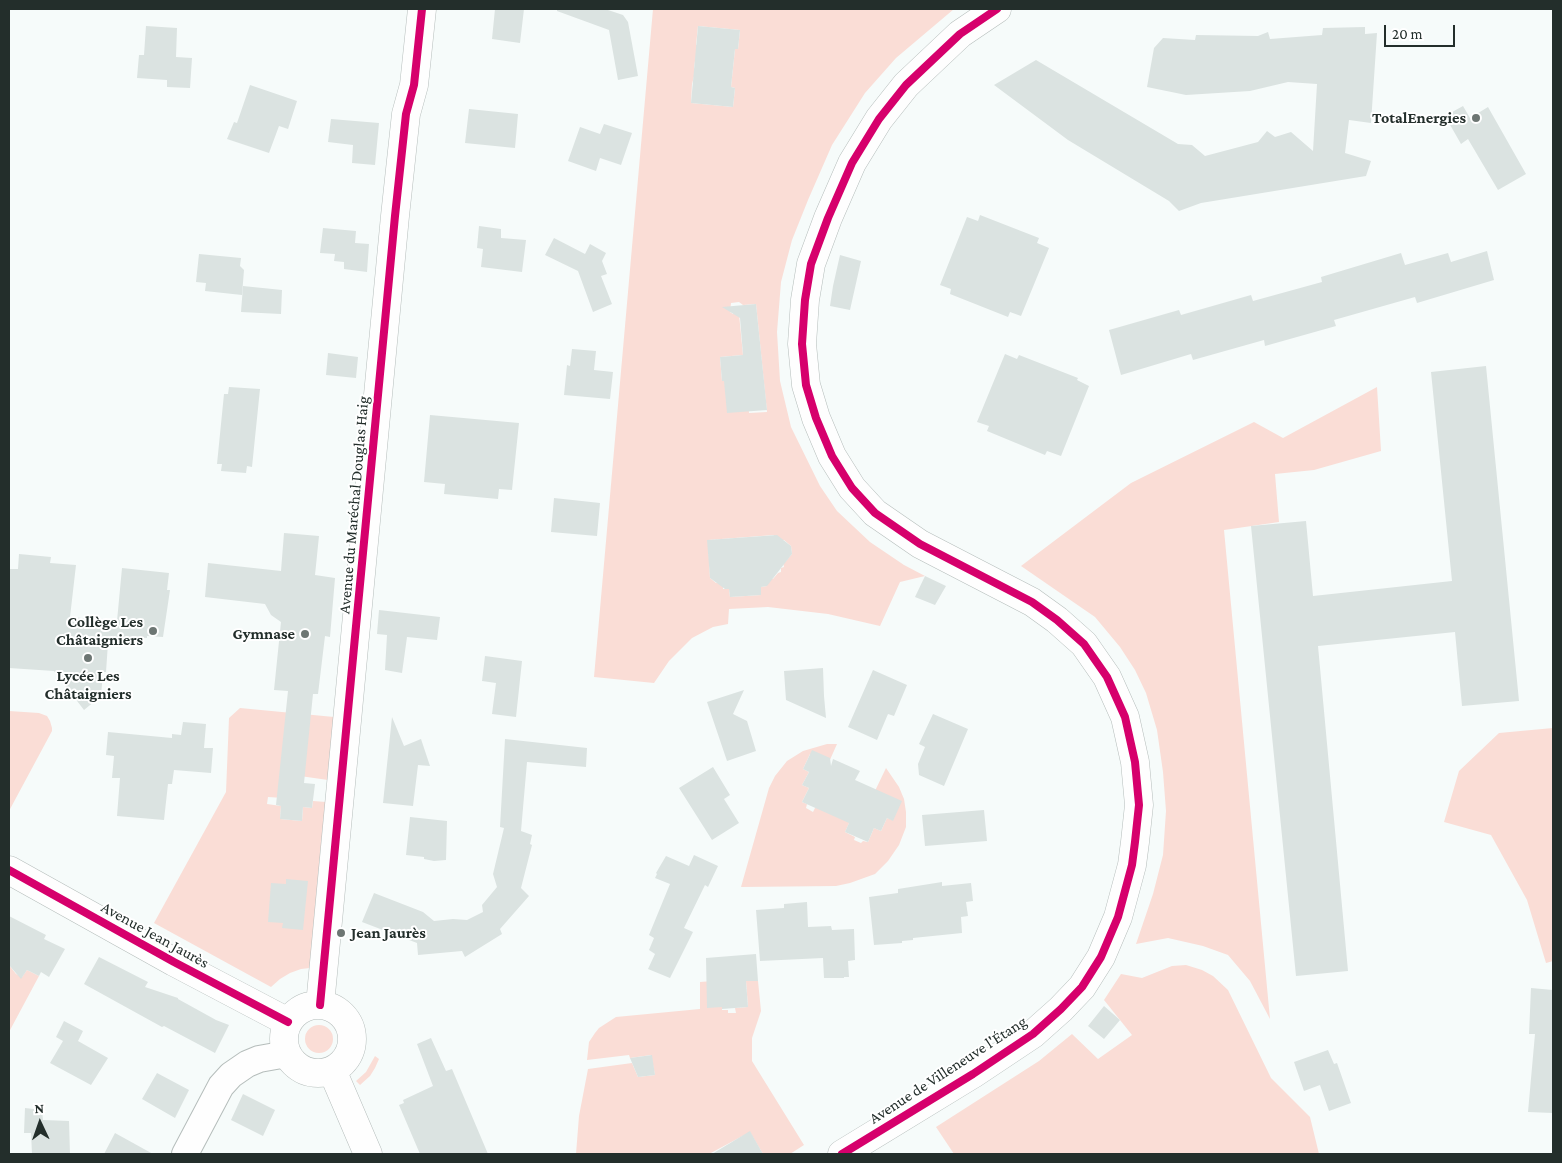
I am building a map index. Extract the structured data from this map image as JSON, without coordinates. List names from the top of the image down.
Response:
{
  "streets": {
    "street": ["Avenue du Maréchal Douglas Haig", "Avenue Jean Jaurès", "Avenue de Villeneuve l'Étang"]
  },
  "crossings": [
    ["Avenue du Maréchal Douglas Haig", "Avenue Jean Jaurès"]
  ],
  "places": [
    "TotalEnergies",
    "Collège Les Châtaigniers",
    "Gymnase",
    "Lycée Les Châtaigniers",
    "Jean Jaurès"
  ],
  "scale_bar": "20 m",
  "north": "top"
}
